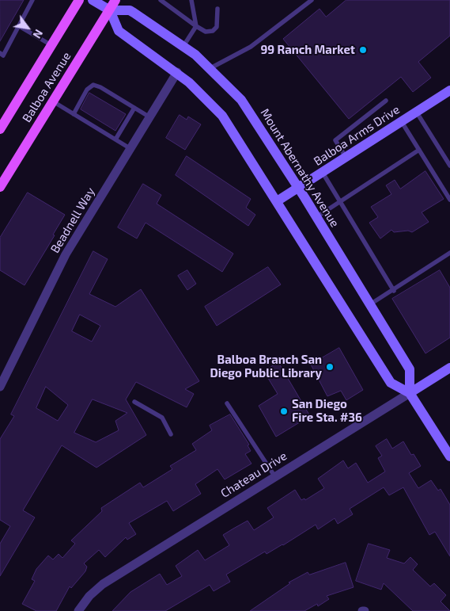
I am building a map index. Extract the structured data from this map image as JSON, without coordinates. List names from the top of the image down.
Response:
{
  "streets": {
    "main road": [
      "Balboa Avenue",
      "Balboa Arms Drive",
      "Mount Abernathy Avenue",
      "Chateau Drive"
    ],
    "street": ["Beadnell Way"]
  },
  "crossings": [
    ["Balboa Avenue", "Mount Abernathy Avenue"],
    ["Balboa Arms Drive", "Mount Abernathy Avenue"],
    ["Mount Abernathy Avenue", "Chateau Drive"]
  ],
  "places": ["99 Ranch Market", "Balboa Branch San Diego Public Library", "San Diego Fire Sta. #36"],
  "north": "bottom right"
}
